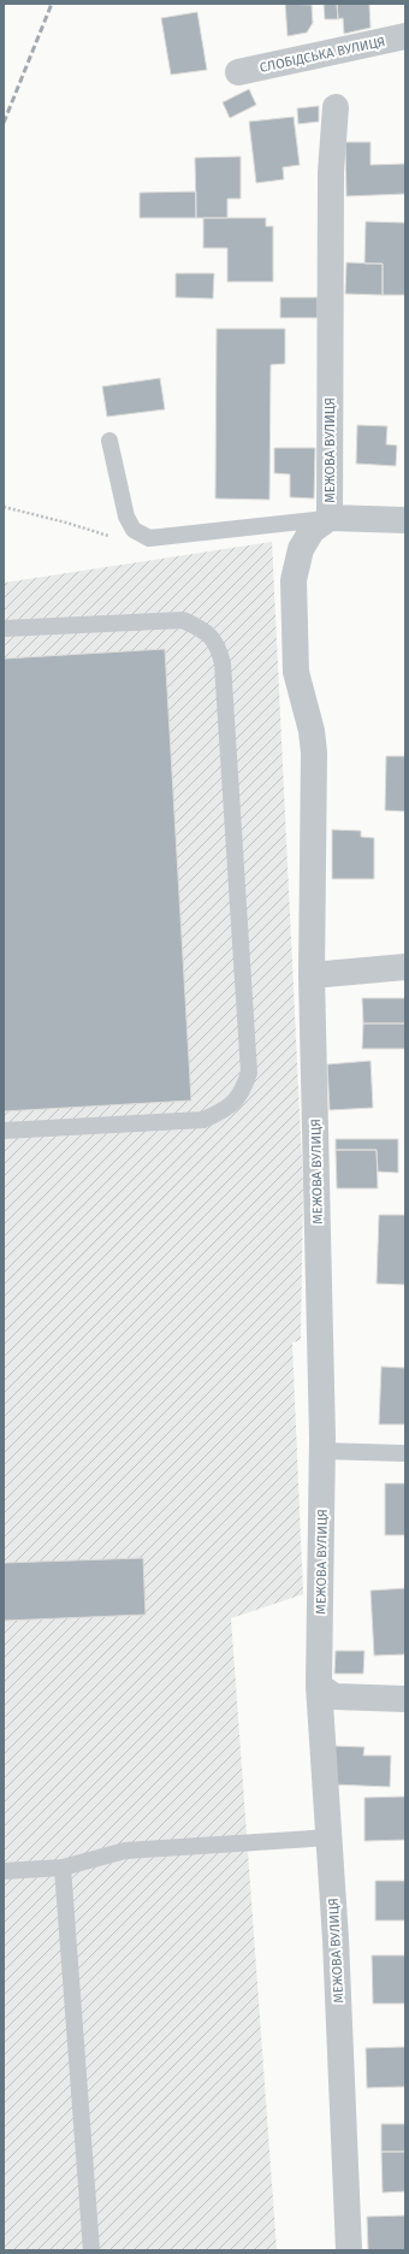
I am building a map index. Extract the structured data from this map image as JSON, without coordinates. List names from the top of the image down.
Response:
{
  "streets": {
    "street": ["СЛОБІДСЬКА ВУЛИЦЯ", "МЕЖОВА ВУЛИЦЯ"]
  }
}
